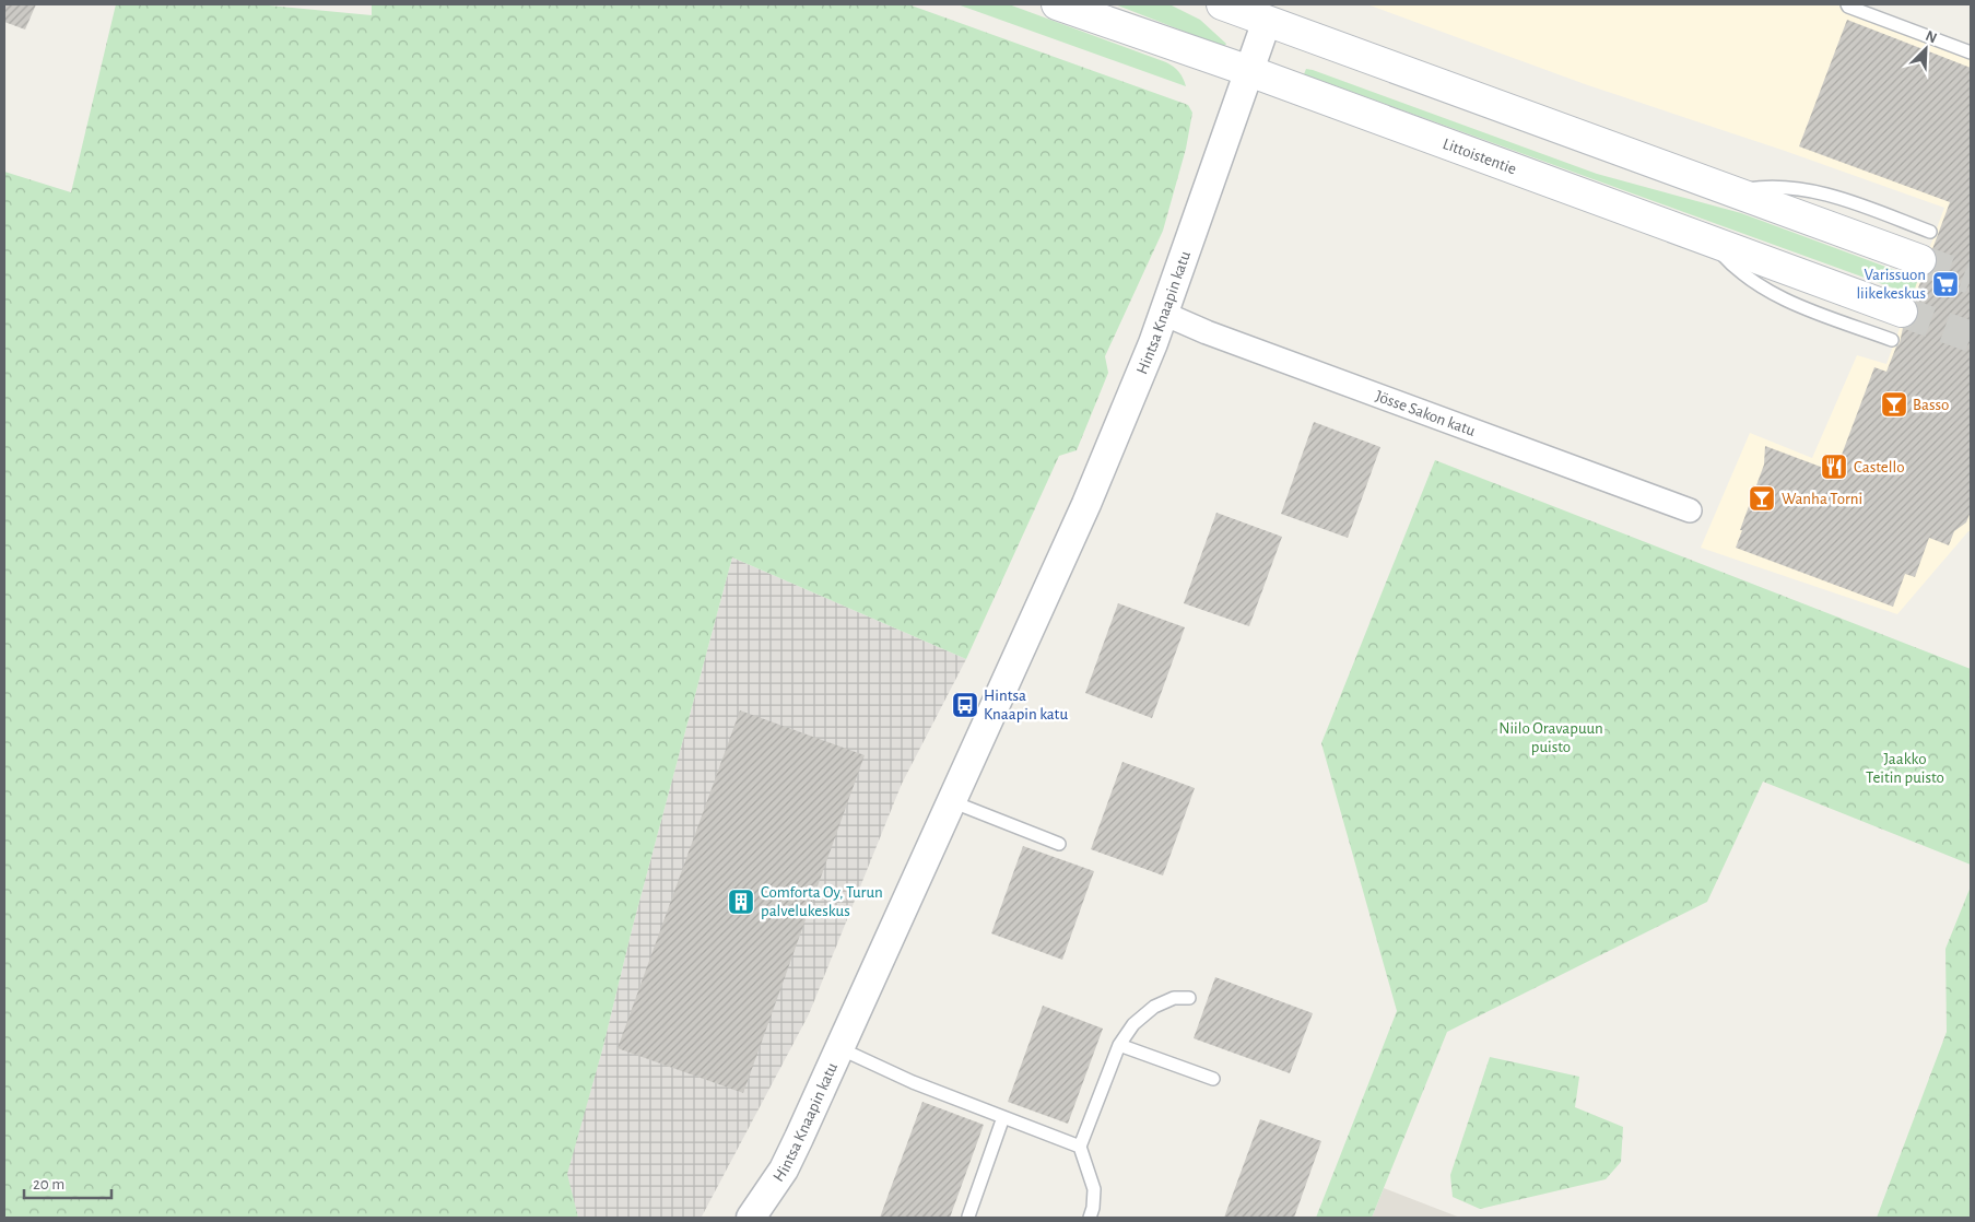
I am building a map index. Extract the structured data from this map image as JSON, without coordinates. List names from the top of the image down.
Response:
{
  "streets": {
    "main road": ["Littoistentie"],
    "street": ["Hintsa Knaapin katu", "Jösse Sakon katu"]
  },
  "crossings": [
    ["Littoistentie", "Hintsa Knaapin katu"],
    ["Hintsa Knaapin katu", "Jösse Sakon katu"]
  ],
  "parks": ["Niilo Oravapuun puisto", "Jaakko Teitin puisto"],
  "places": {
    "supermarket": ["Varissuon liikekeskus"],
    "bar": ["Basso", "Wanha Torni"],
    "restaurant": ["Castello"],
    "bus stop": ["Hintsa Knaapin katu"],
    "building": ["Comforta Oy, Turun palvelukeskus"]
  },
  "scale_bar": "20 m",
  "north": "top right"
}
